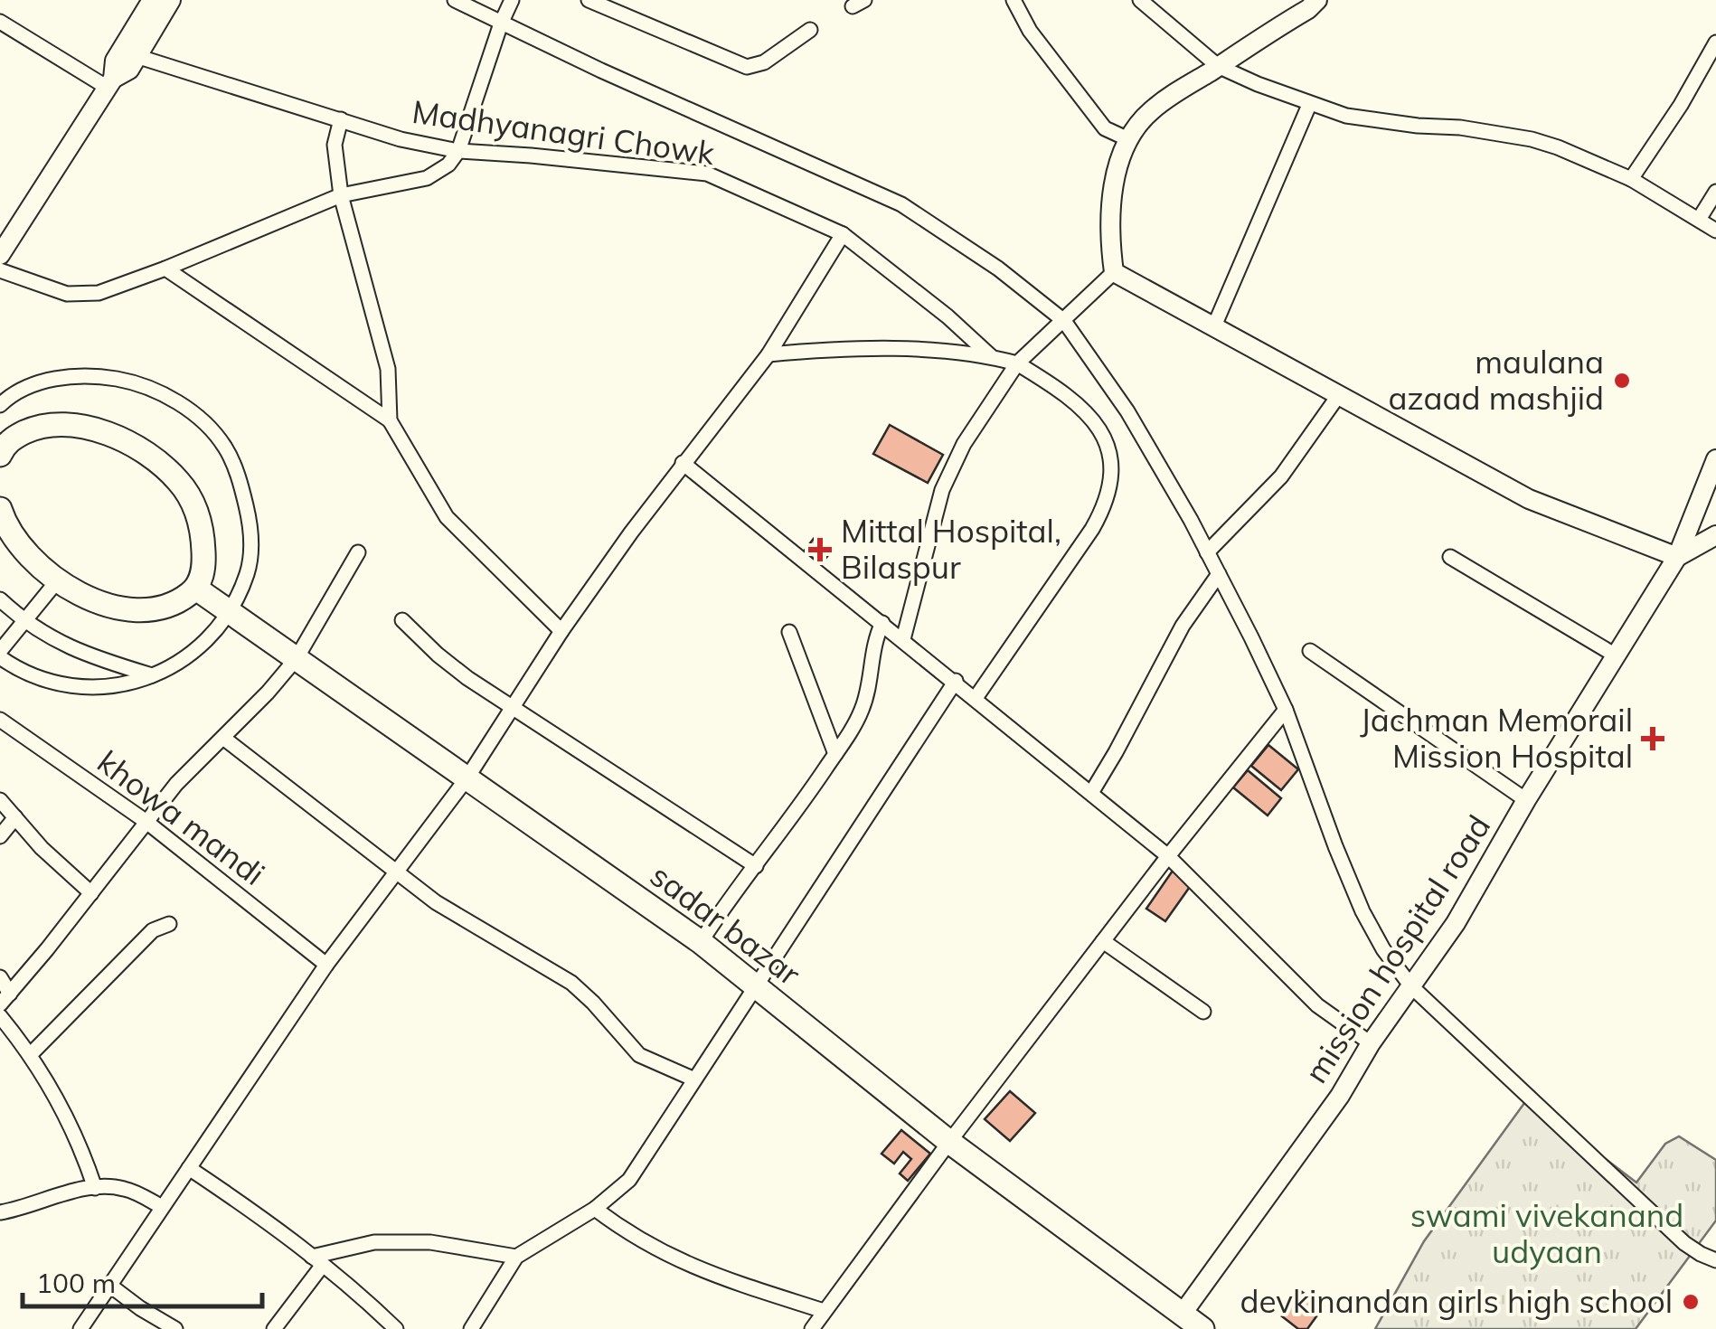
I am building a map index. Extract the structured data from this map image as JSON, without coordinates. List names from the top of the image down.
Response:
{
  "streets": {
    "main road": ["sadar bazar"],
    "street": ["Madhyanagri Chowk", "khowa mandi", "mission hospital road"]
  },
  "crossings": [
    ["sadar bazar", "mission hospital road"]
  ],
  "parks": ["swami vivekanand udyaan"],
  "places": {
    "other": ["maulana azaad mashjid", "devkinandan girls high school"],
    "health": ["Mittal Hospital, Bilaspur", "Jachman Memorail Mission Hospital"]
  },
  "scale_bar": "100 m"
}
